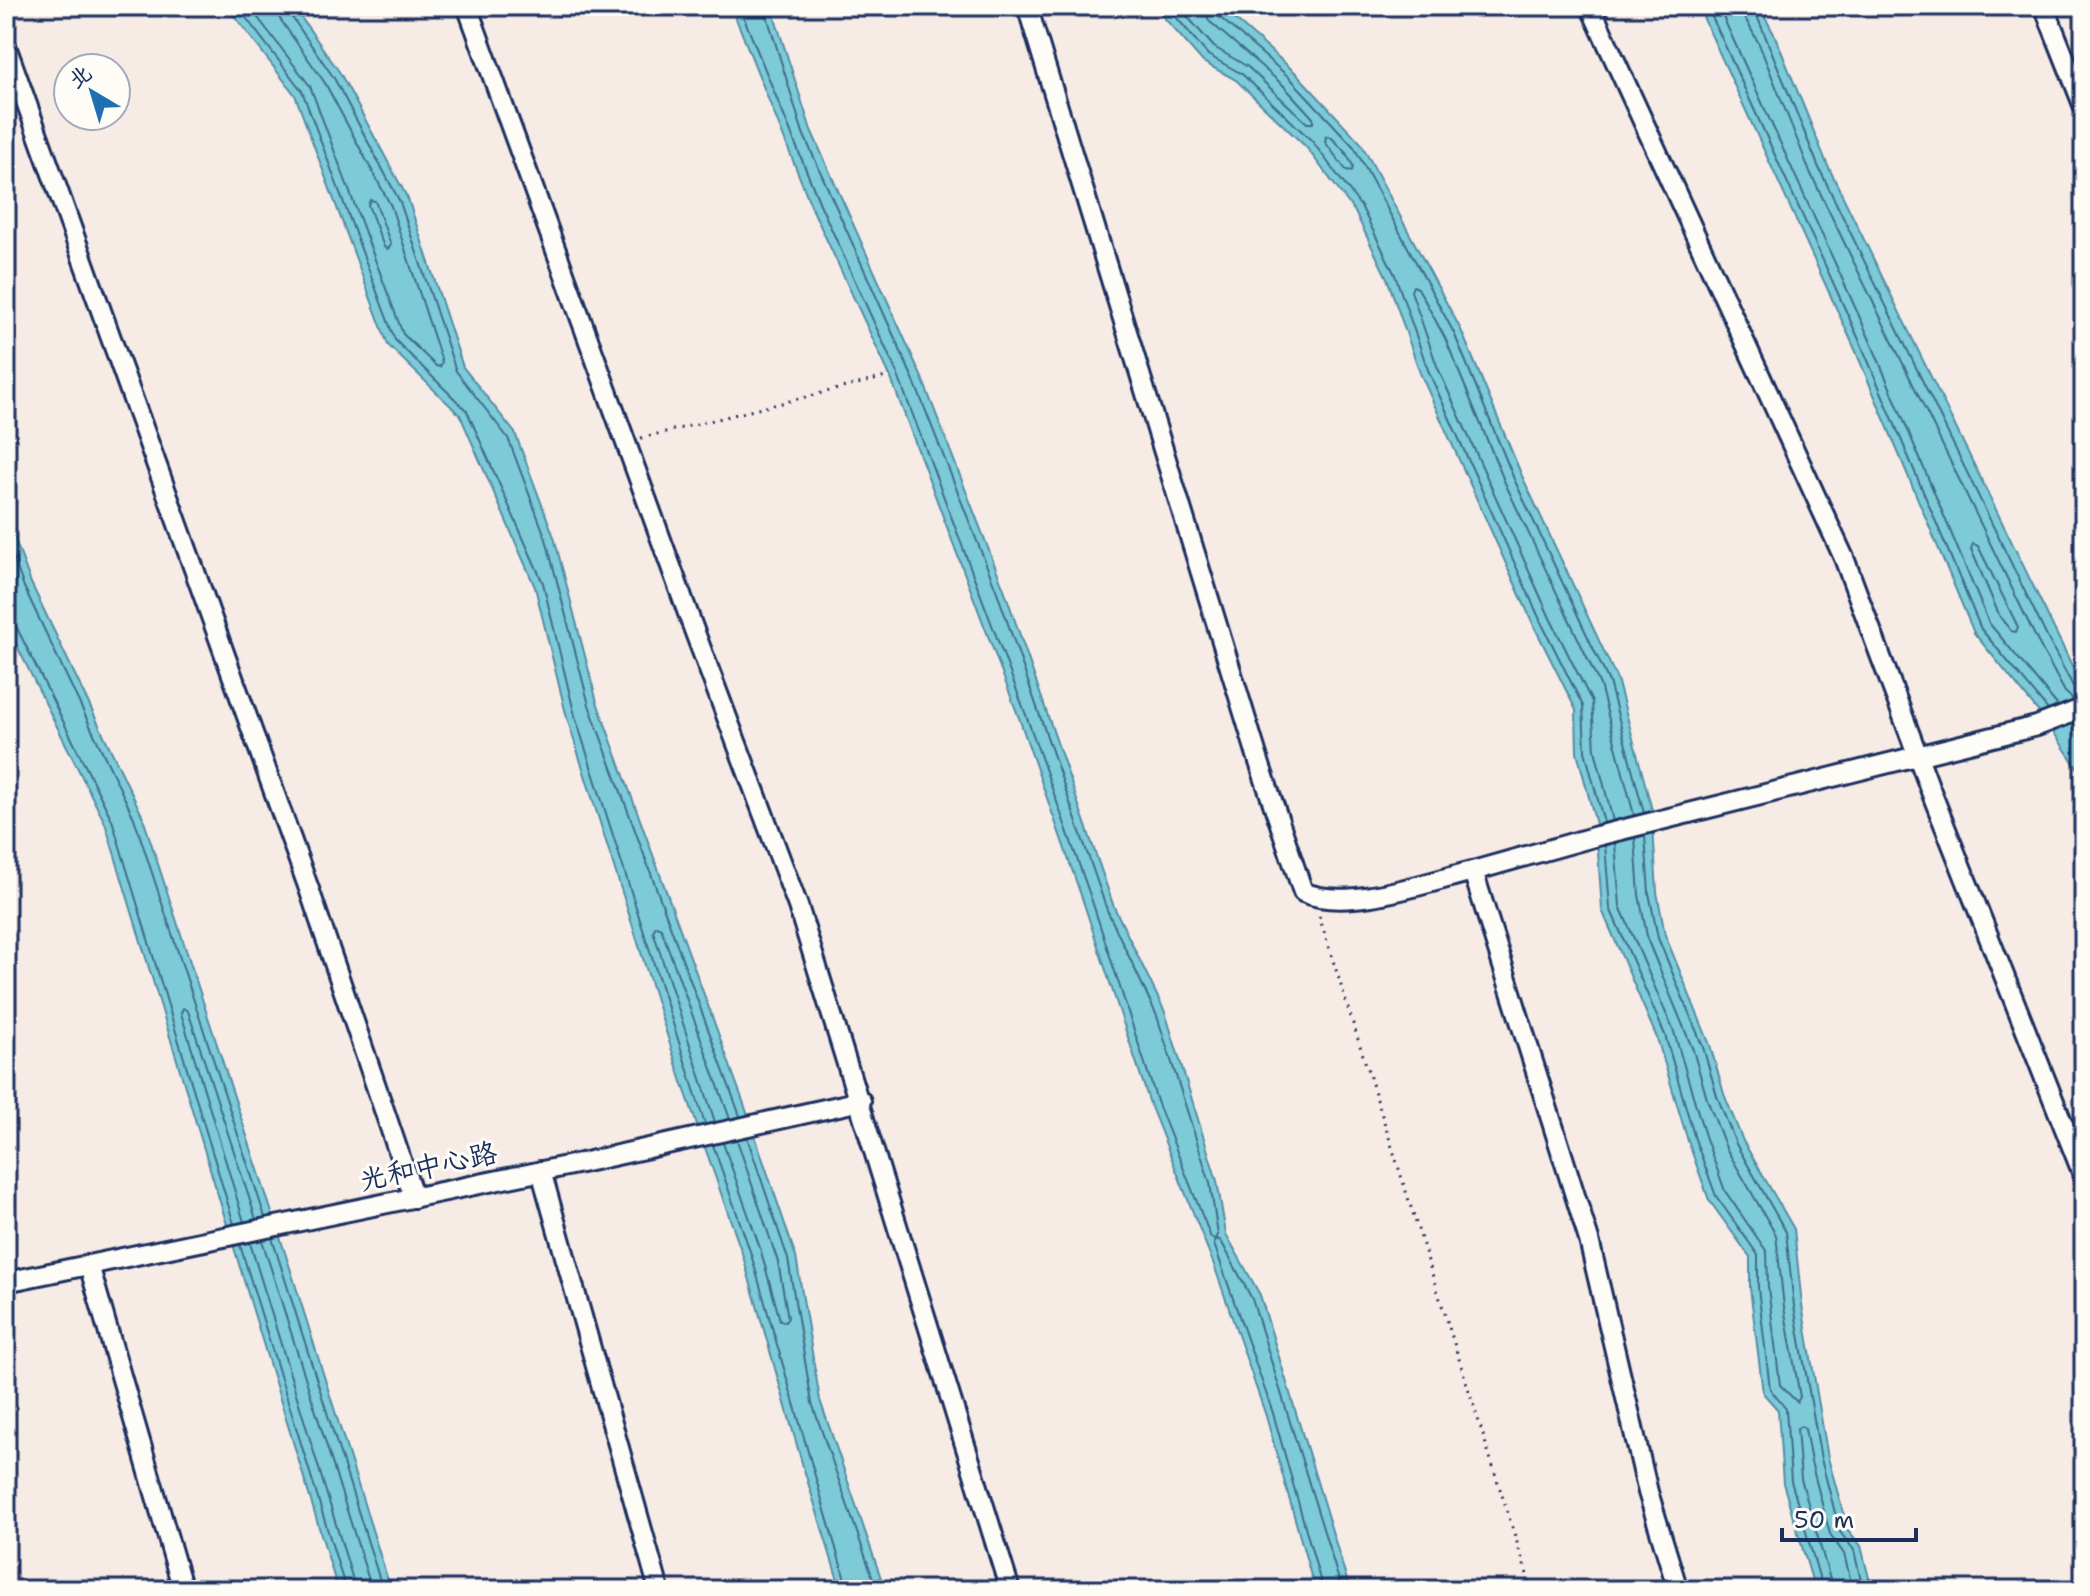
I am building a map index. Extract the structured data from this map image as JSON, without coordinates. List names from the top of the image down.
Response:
{
  "streets": {
    "street": ["光和中心路"]
  },
  "scale_bar": "50 m",
  "north": "top left"
}
